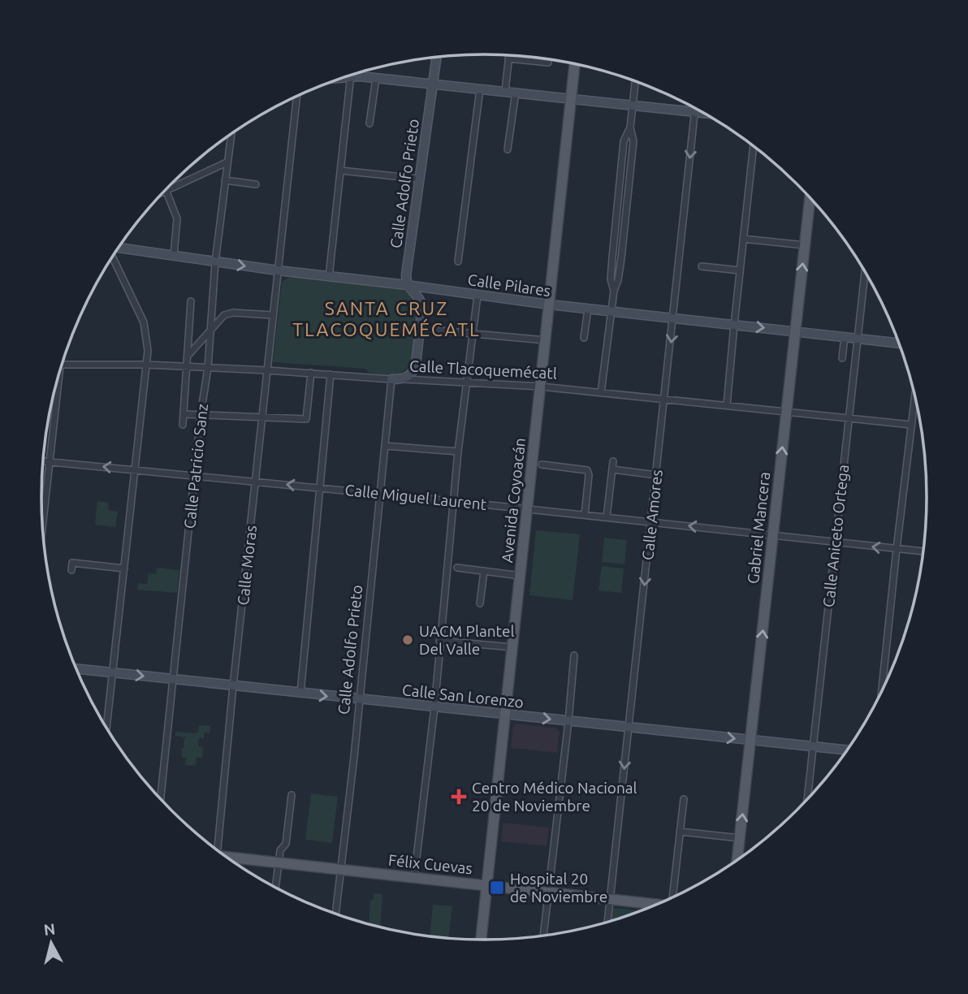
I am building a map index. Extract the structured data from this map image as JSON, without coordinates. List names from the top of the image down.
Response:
{
  "streets": {
    "main road": ["Avenida Coyoacán", "Gabriel Mancera", "Félix Cuevas"],
    "street": [
      "Calle Adolfo Prieto",
      "Calle Pilares",
      "Calle Tlacoquemécatl",
      "Calle Patricio Sanz",
      "Calle Miguel Laurent",
      "Calle Amores",
      "Calle Aniceto Ortega",
      "Calle Moras",
      "Calle San Lorenzo"
    ]
  },
  "crossings": [
    ["Calle Adolfo Prieto", "Calle Pilares"],
    ["Calle Adolfo Prieto", "Calle Tlacoquemécatl"],
    ["Calle Adolfo Prieto", "Calle Miguel Laurent"],
    ["Calle Adolfo Prieto", "Calle San Lorenzo"],
    ["Calle Adolfo Prieto", "Félix Cuevas"],
    ["Calle Pilares", "Calle Patricio Sanz"],
    ["Calle Pilares", "Avenida Coyoacán"],
    ["Calle Pilares", "Calle Amores"],
    ["Calle Pilares", "Gabriel Mancera"],
    ["Calle Pilares", "Calle Aniceto Ortega"],
    ["Calle Pilares", "Calle Moras"],
    ["Calle Tlacoquemécatl", "Calle Patricio Sanz"],
    ["Calle Tlacoquemécatl", "Avenida Coyoacán"],
    ["Calle Tlacoquemécatl", "Calle Amores"],
    ["Calle Tlacoquemécatl", "Gabriel Mancera"],
    ["Calle Tlacoquemécatl", "Calle Aniceto Ortega"],
    ["Calle Tlacoquemécatl", "Calle Moras"],
    ["Calle Patricio Sanz", "Calle Miguel Laurent"],
    ["Calle Patricio Sanz", "Calle San Lorenzo"],
    ["Calle Miguel Laurent", "Avenida Coyoacán"],
    ["Calle Miguel Laurent", "Calle Amores"],
    ["Calle Miguel Laurent", "Gabriel Mancera"],
    ["Calle Miguel Laurent", "Calle Aniceto Ortega"],
    ["Calle Miguel Laurent", "Calle Moras"],
    ["Avenida Coyoacán", "Calle San Lorenzo"],
    ["Avenida Coyoacán", "Félix Cuevas"],
    ["Calle Amores", "Calle San Lorenzo"],
    ["Calle Amores", "Félix Cuevas"],
    ["Gabriel Mancera", "Calle San Lorenzo"],
    ["Calle Aniceto Ortega", "Calle San Lorenzo"],
    ["Calle Moras", "Calle San Lorenzo"]
  ],
  "one_way": [
    "Calle Miguel Laurent",
    "Calle Amores",
    "Gabriel Mancera",
    "Calle San Lorenzo"
  ],
  "districts": ["SANTA CRUZ TLACOQUEMÉCATL"],
  "places": {
    "other": ["UACM Plantel Del Valle"],
    "health": ["Centro Médico Nacional 20 de Noviembre"],
    "transit": ["Hospital 20 de Noviembre"]
  },
  "north": "top"
}
